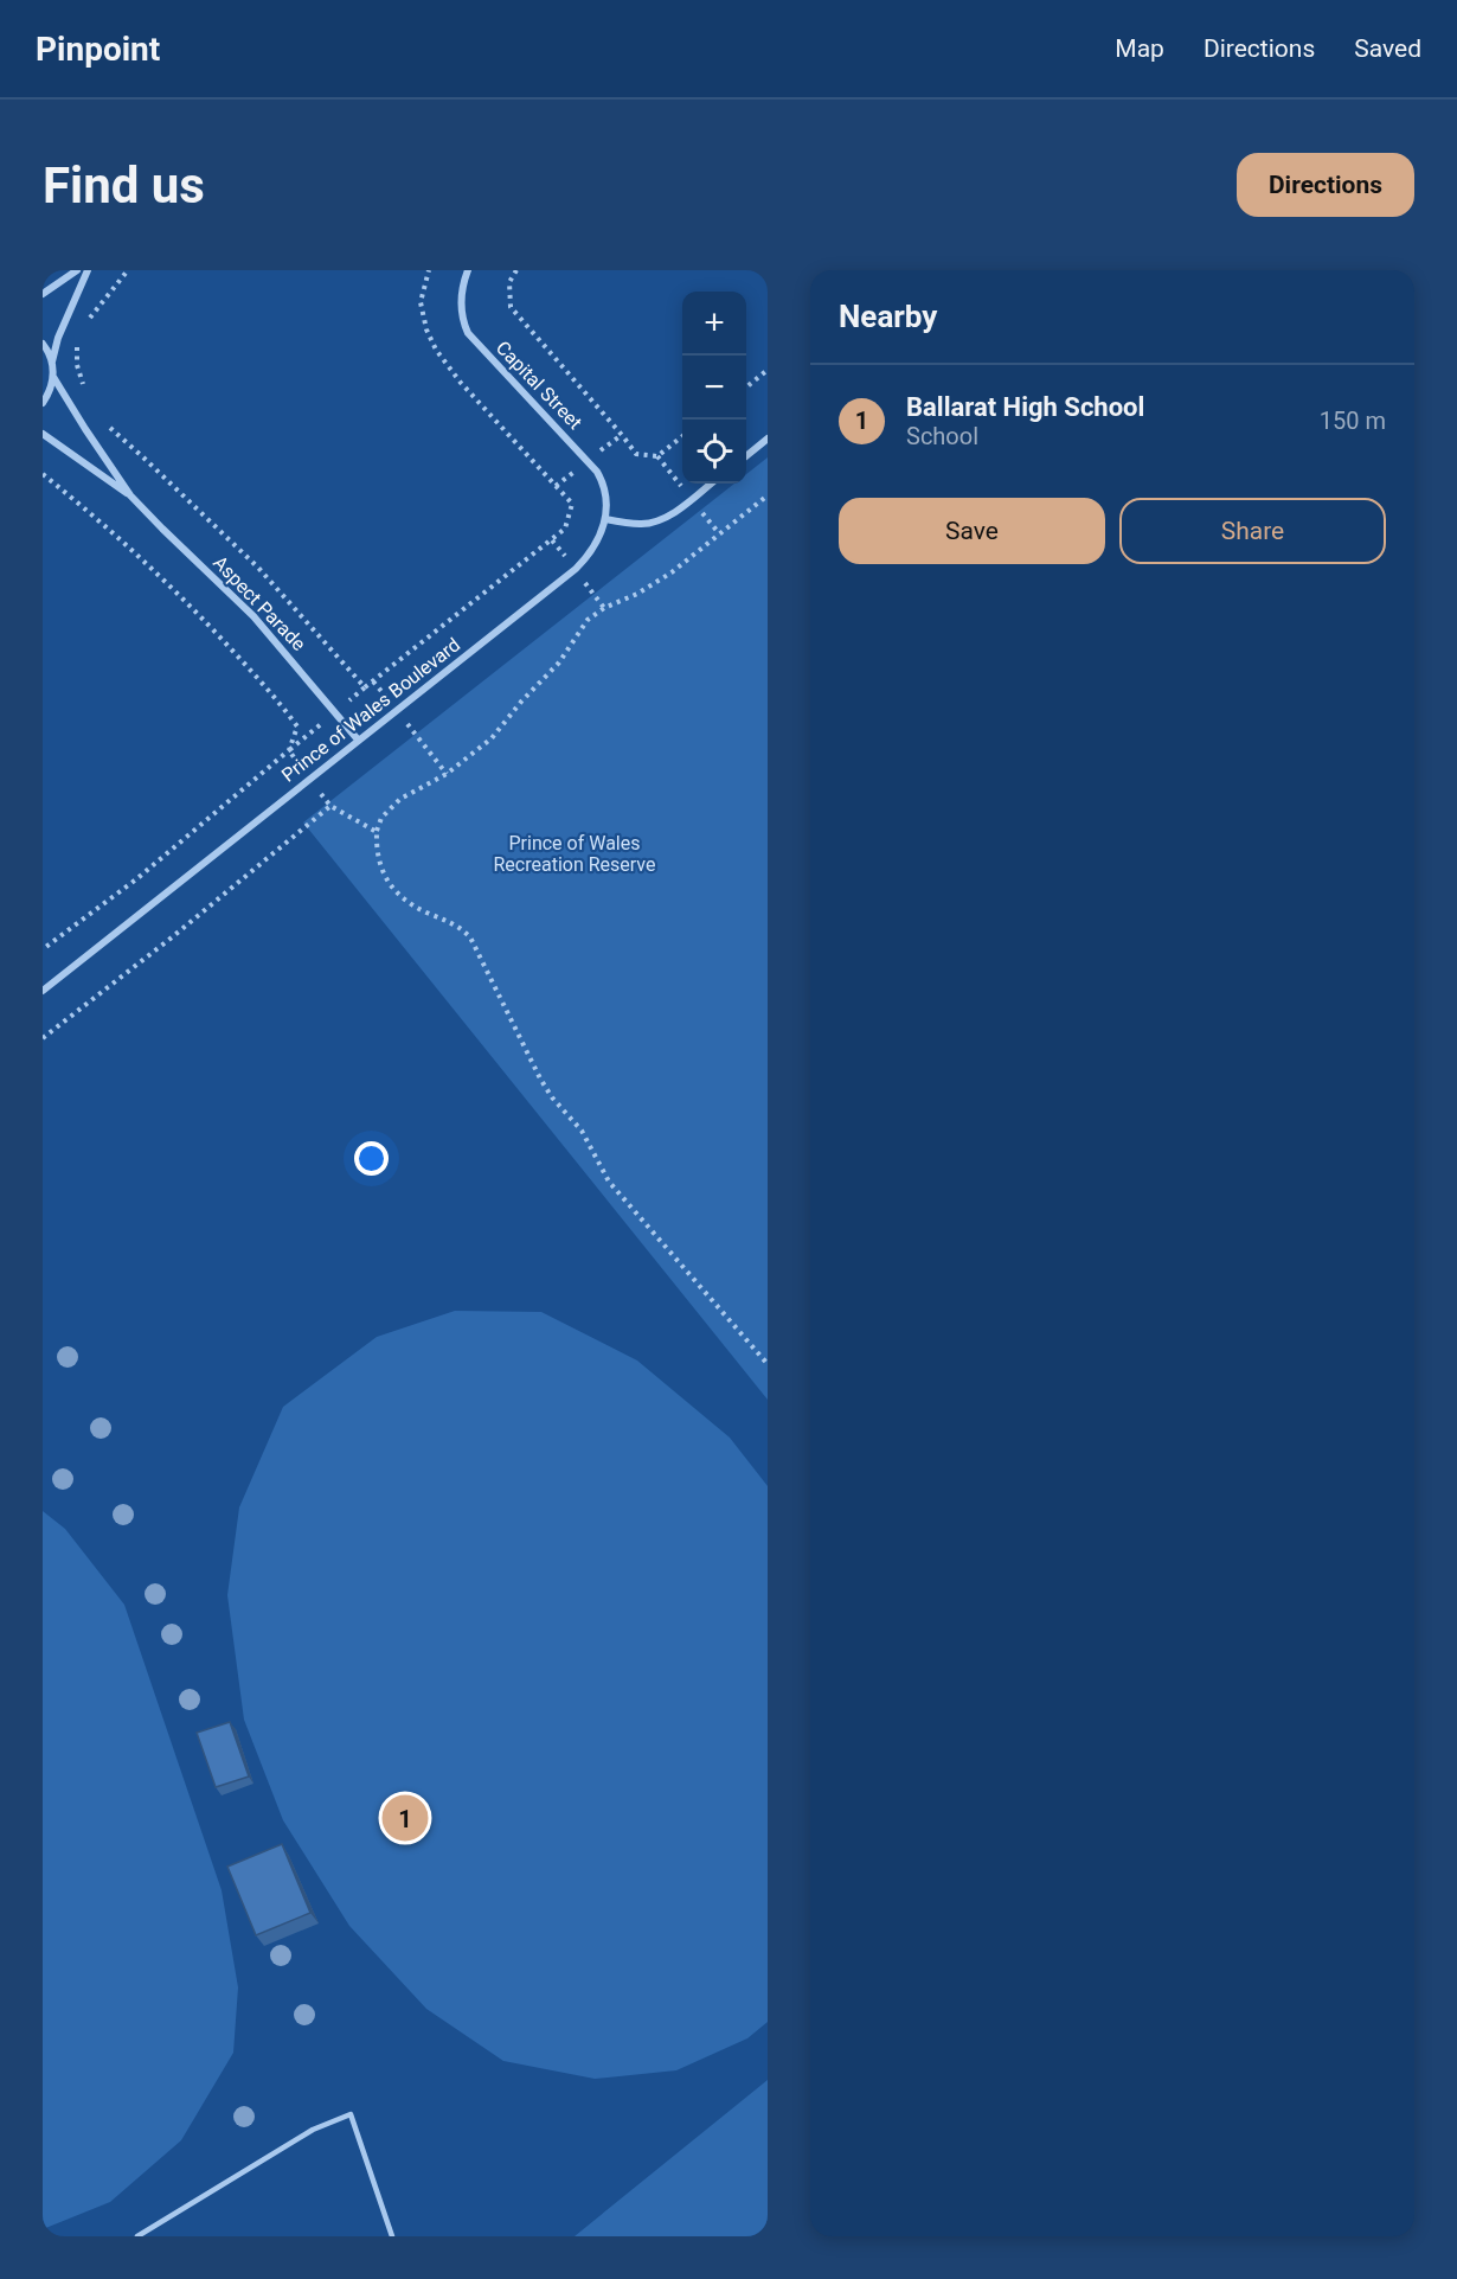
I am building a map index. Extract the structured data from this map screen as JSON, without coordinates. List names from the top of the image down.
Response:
{
  "streets": {
    "street": ["Capital Street", "Aspect Parade", "Prince of Wales Boulevard"]
  },
  "crossings": [
    ["Capital Street", "Prince of Wales Boulevard"],
    ["Aspect Parade", "Prince of Wales Boulevard"]
  ],
  "parks": ["Prince of Wales Recreation Reserve"],
  "page": {
    "header": "Pinpoint",
    "nav": ["Map", "Directions", "Saved"],
    "buttons": [
      "Directions",
      ["Save", "Share"]
    ],
    "title": "Find us",
    "heading": "Nearby",
    "map_buttons": ["+", "−"],
    "list": [
      {
        "mark": "1",
        "name": "Ballarat High School",
        "note": "School",
        "value": "150 m"
      }
    ],
    "pins": "1"
  }
}
